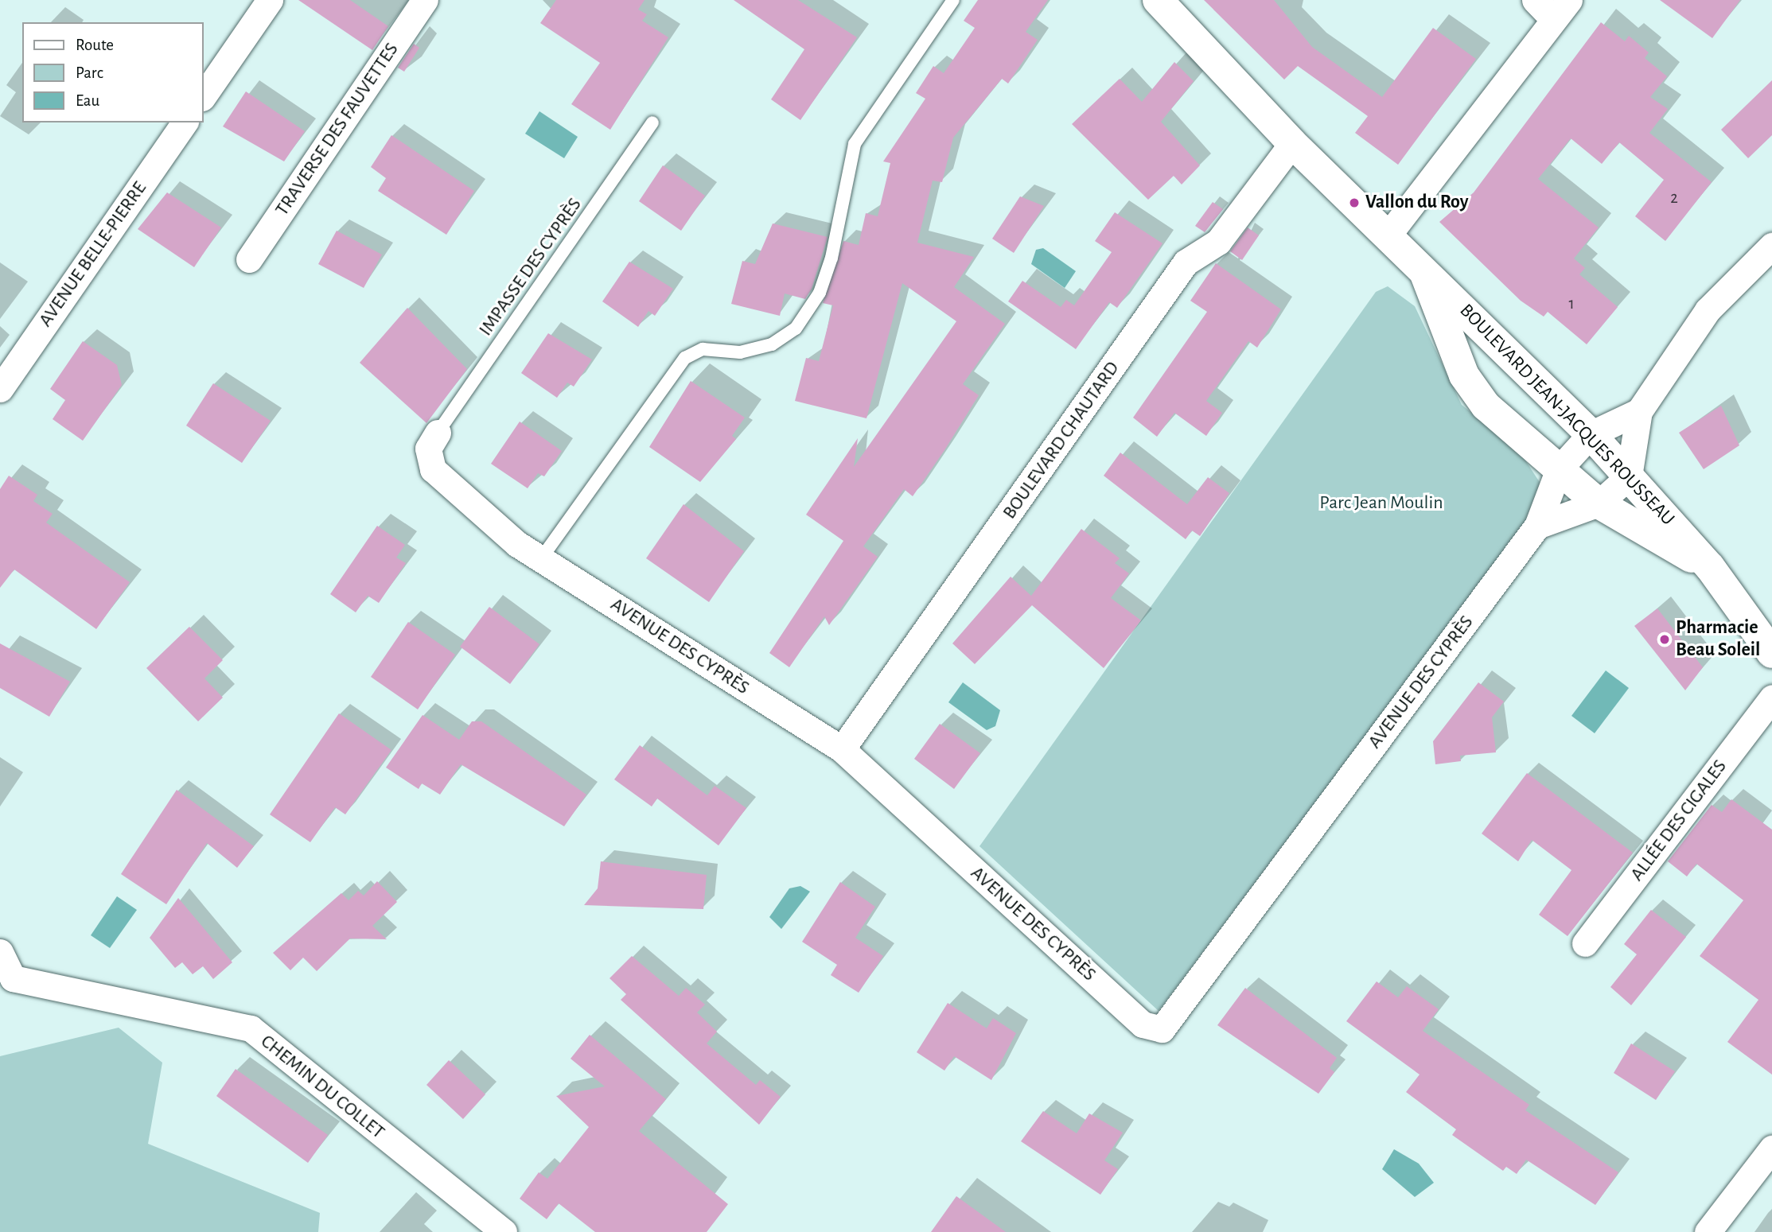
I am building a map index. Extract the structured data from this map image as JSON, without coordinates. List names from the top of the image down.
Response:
{
  "streets": {
    "street": [
      "TRAVERSE DES FAUVETTES",
      "AVENUE BELLE-PIERRE",
      "BOULEVARD JEAN-JACQUES ROUSSEAU",
      "BOULEVARD CHAUTARD",
      "AVENUE DES CYPRÈS",
      "ALLÉE DES CIGALES",
      "CHEMIN DU COLLET"
    ],
    "lane": ["IMPASSE DES CYPRÈS"]
  },
  "crossings": [
    ["IMPASSE DES CYPRÈS", "AVENUE DES CYPRÈS"],
    ["BOULEVARD JEAN-JACQUES ROUSSEAU", "BOULEVARD CHAUTARD"],
    ["BOULEVARD JEAN-JACQUES ROUSSEAU", "AVENUE DES CYPRÈS"],
    ["BOULEVARD CHAUTARD", "AVENUE DES CYPRÈS"]
  ],
  "parks": ["Parc Jean Moulin"],
  "places": ["Vallon du Roy", "Pharmacie Beau Soleil"],
  "house_numbers": ["2", "1"],
  "legend": ["Route", "Parc", "Eau"]
}
